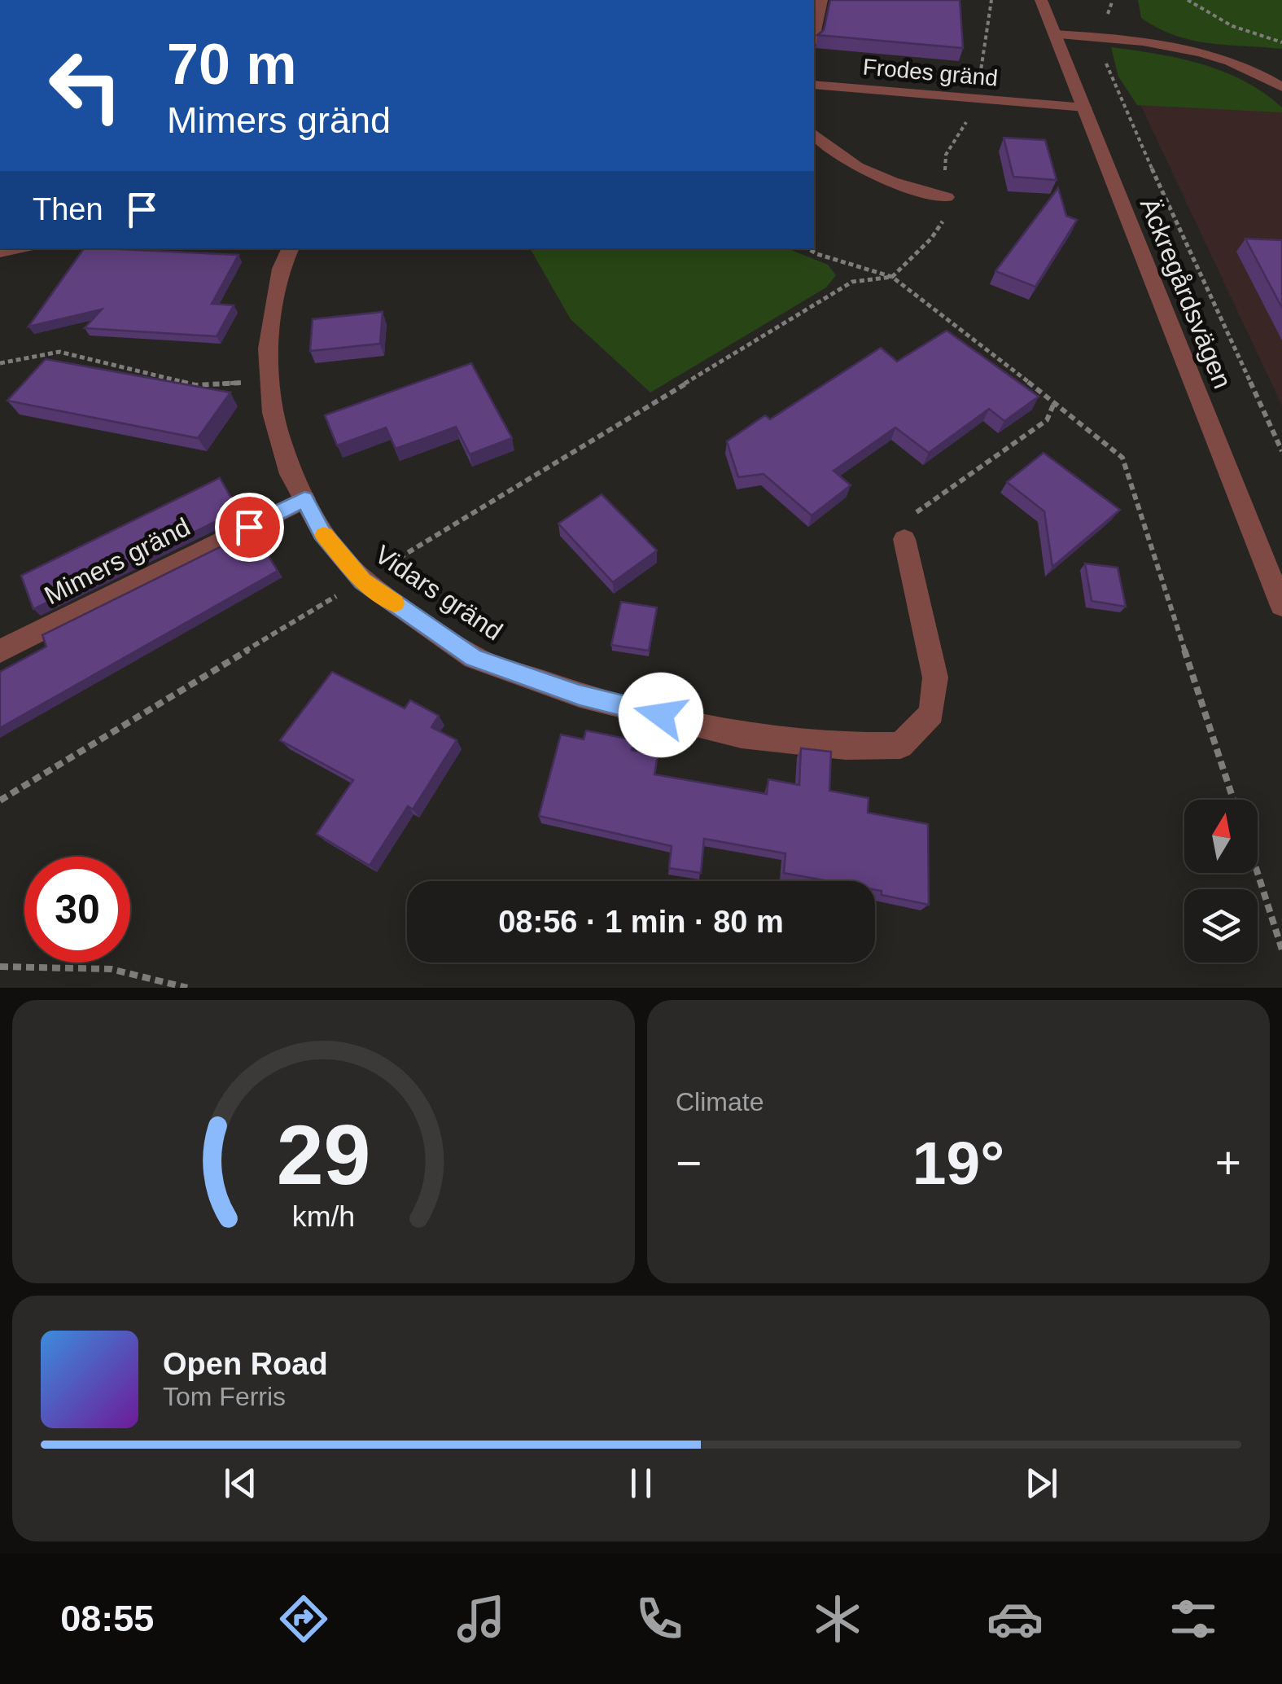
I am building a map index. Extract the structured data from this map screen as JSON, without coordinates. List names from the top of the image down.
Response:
{
  "streets": {
    "street": [
      "Frodes gränd",
      "Äckregårdsvägen",
      "Mimers gränd",
      "Vidars gränd"
    ]
  },
  "crossings": [
    ["Frodes gränd", "Äckregårdsvägen"],
    ["Mimers gränd", "Vidars gränd"]
  ],
  "north": "top",
  "page": {
    "turn": ["70 m", "Mimers gränd"],
    "then": "Then",
    "limit": "30",
    "trip": "08:56 · 1 min · 80 m",
    "tile": "Climate",
    "heat": ["−", "19°", "+"],
    "song": ["Open Road", "Tom Ferris"],
    "tabs": "08:55",
    "gauge": ["29", "km/h"]
  }
}
